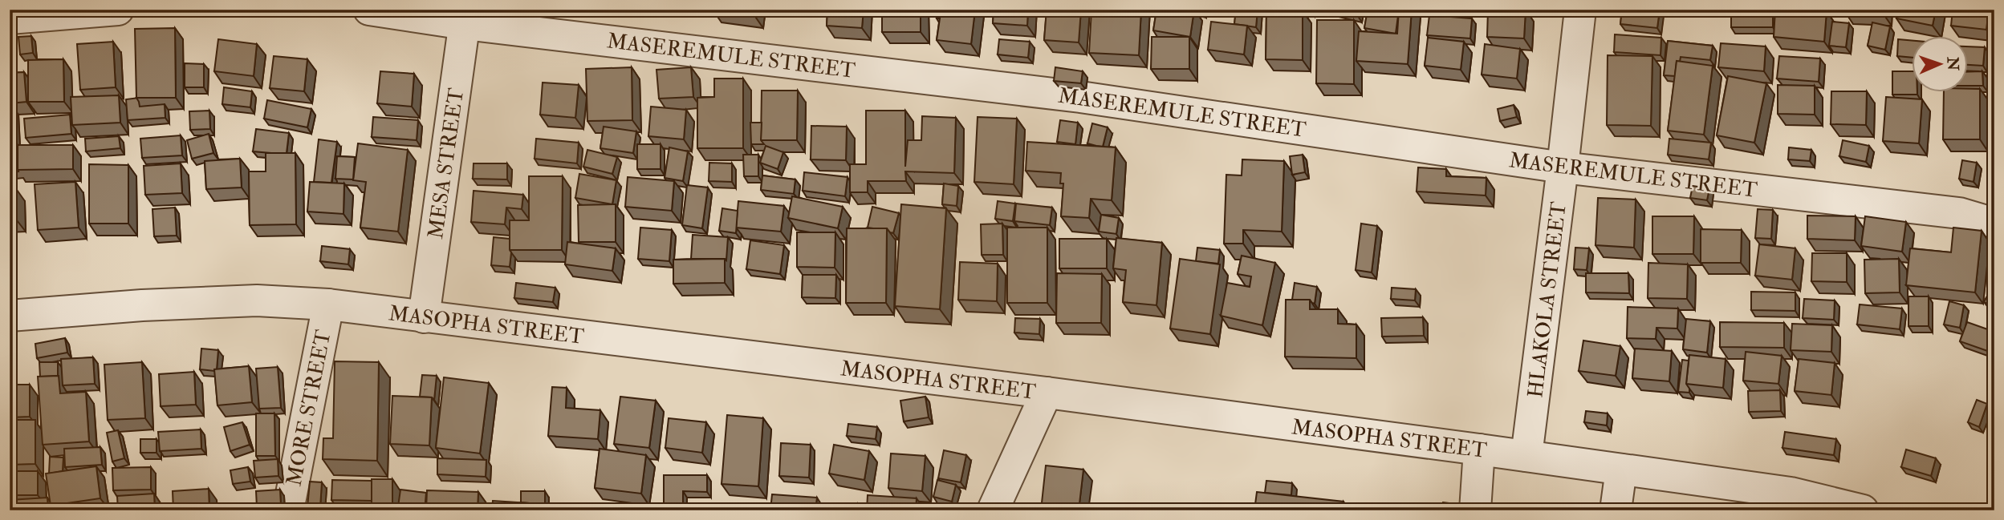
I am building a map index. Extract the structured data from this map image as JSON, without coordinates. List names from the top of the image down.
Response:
{
  "streets": {
    "street": [
      "MASEREMULE STREET",
      "MESA STREET",
      "HLAKOLA STREET",
      "MASOPHA STREET",
      "MORE STREET"
    ]
  },
  "crossings": [
    ["MASEREMULE STREET", "MESA STREET"],
    ["MASEREMULE STREET", "HLAKOLA STREET"],
    ["MESA STREET", "MASOPHA STREET"],
    ["HLAKOLA STREET", "MASOPHA STREET"],
    ["MASOPHA STREET", "MORE STREET"]
  ],
  "north": "right"
}
